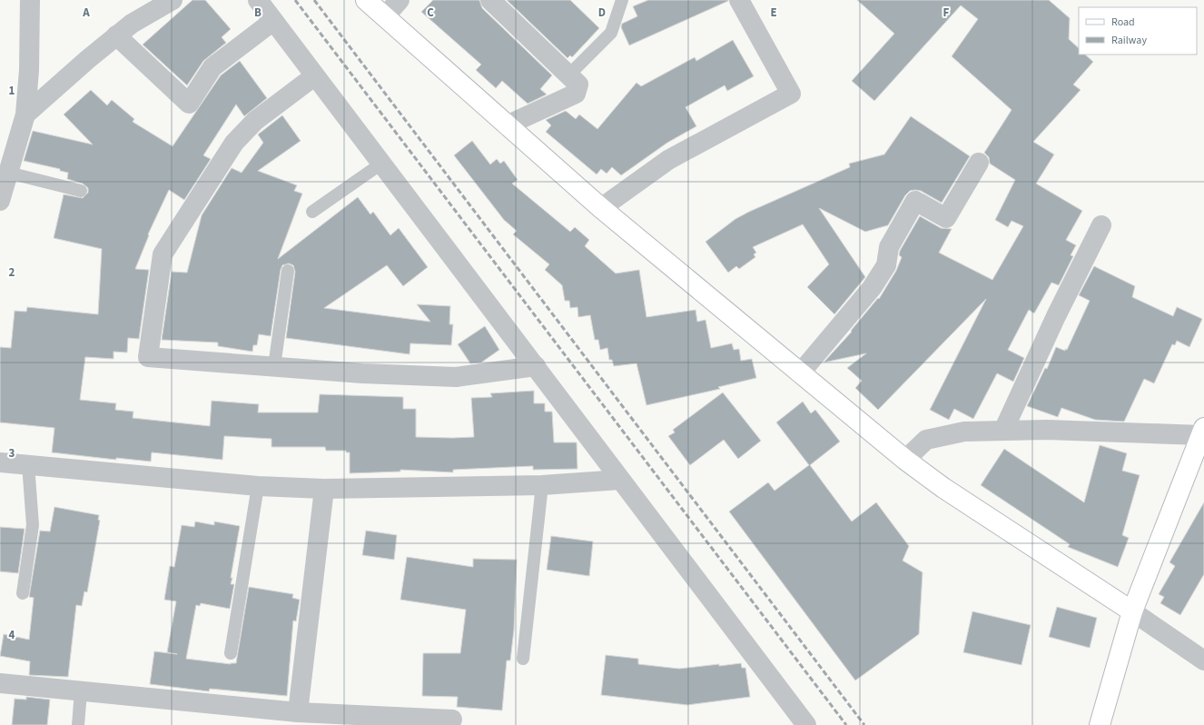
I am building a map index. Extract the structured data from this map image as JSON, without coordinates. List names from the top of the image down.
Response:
{
  "legend": ["Road", "Railway"],
  "grid": {
    "columns": [
      "A",
      "B",
      "C",
      "D",
      "E",
      "F"
    ],
    "rows": [
      "1",
      "2",
      "3",
      "4"
    ]
  }
}
